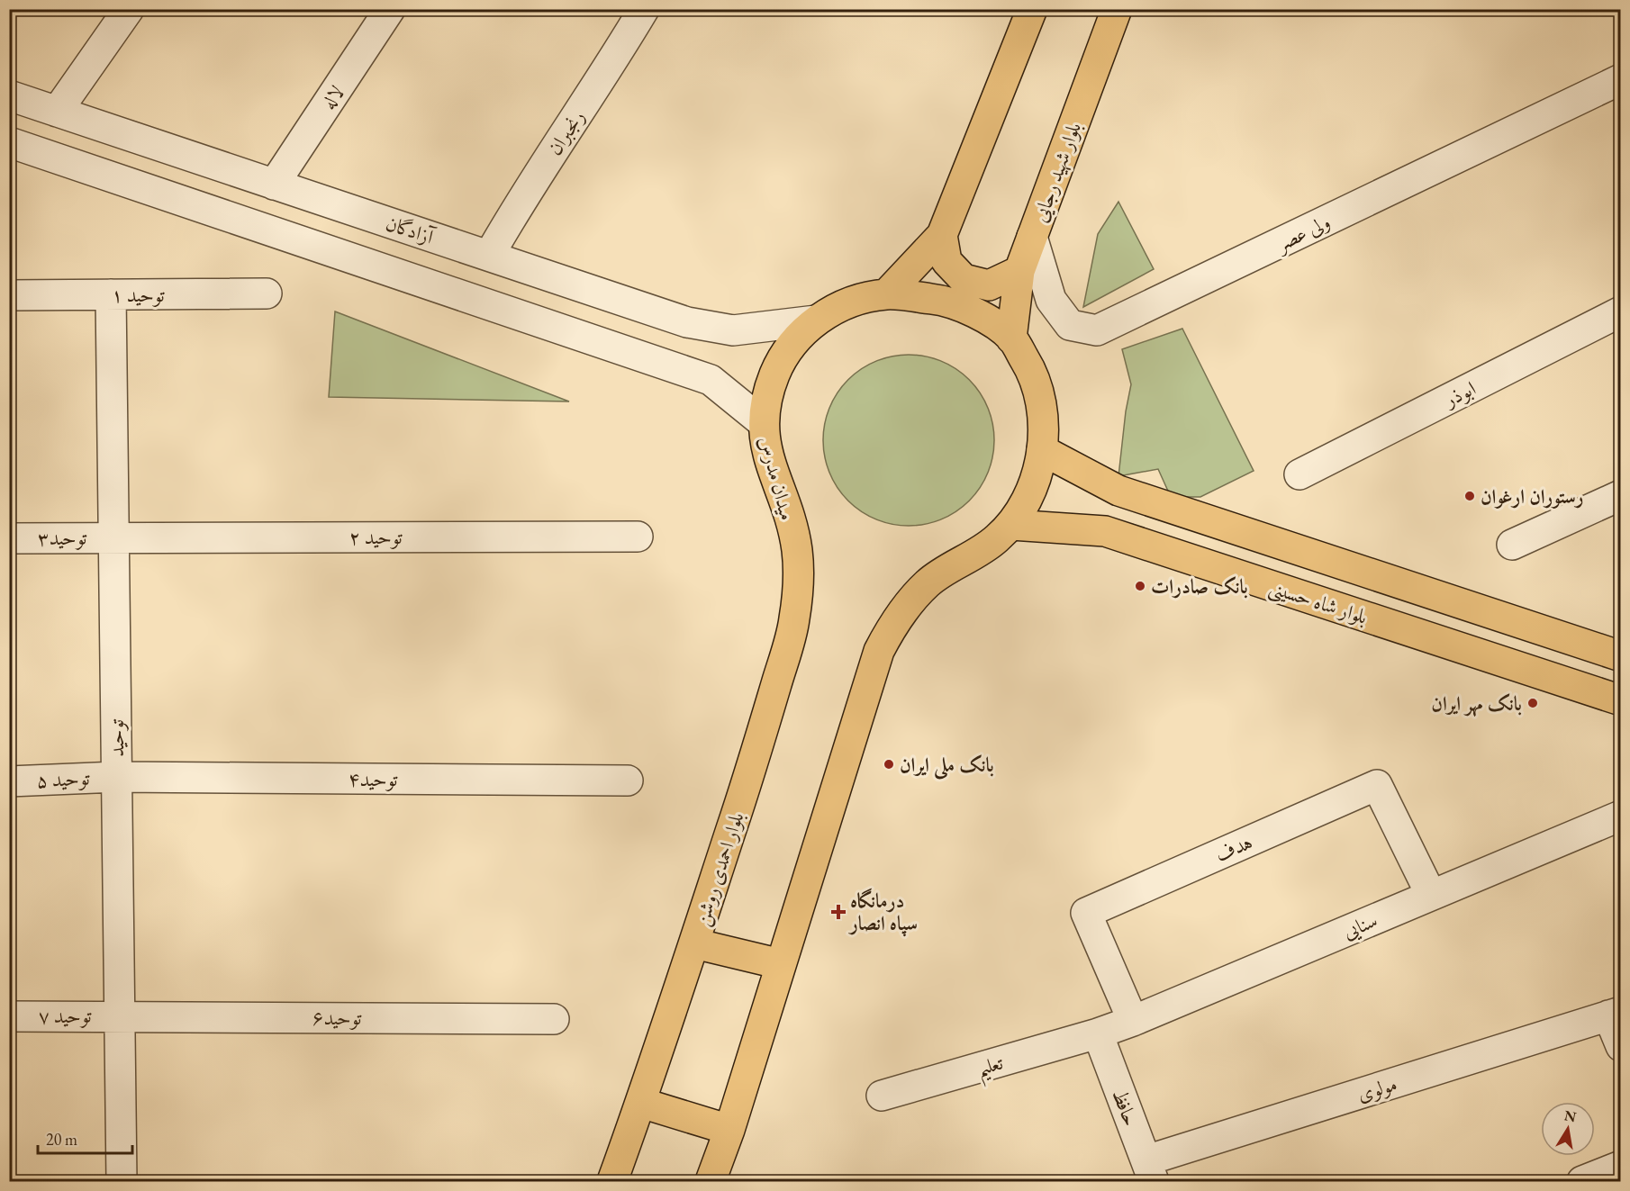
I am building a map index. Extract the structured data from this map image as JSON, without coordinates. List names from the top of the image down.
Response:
{
  "streets": {
    "main road": [
      "بلوار شهید رجایی",
      "میدان مدرس",
      "بلوار شاه حسینی",
      "بلوار احمدی روشن"
    ],
    "street": [
      "لاله",
      "رنجبران",
      "آزادگان",
      "ولی عصر",
      "توحید ۱",
      "ابوذر",
      "توحید ۲",
      "توحید۳",
      "توحید",
      "توحید ۵",
      "توحید۴",
      "هدف",
      "سنایی",
      "توحید ۷",
      "توحید۶",
      "تعلیم",
      "مولوی",
      "حافظ"
    ]
  },
  "crossings": [
    ["لاله", "آزادگان"],
    ["رنجبران", "آزادگان"],
    ["بلوار شهید رجایی", "ولی عصر"],
    ["بلوار شهید رجایی", "میدان مدرس"],
    ["آزادگان", "میدان مدرس"],
    ["توحید ۱", "توحید"],
    ["میدان مدرس", "بلوار شاه حسینی"],
    ["میدان مدرس", "بلوار احمدی روشن"],
    ["توحید ۲", "توحید۳"],
    ["توحید ۲", "توحید"],
    ["توحید۳", "توحید"],
    ["توحید", "توحید ۵"],
    ["توحید", "توحید۴"],
    ["توحید", "توحید ۷"],
    ["توحید", "توحید۶"],
    ["توحید ۵", "توحید۴"],
    ["هدف", "سنایی"],
    ["سنایی", "تعلیم"],
    ["سنایی", "حافظ"],
    ["توحید ۷", "توحید۶"],
    ["تعلیم", "حافظ"],
    ["مولوی", "حافظ"]
  ],
  "places": {
    "other": [
      "رستوران ارغوان",
      "بانک صادرات",
      "بانک مهر ایران",
      "بانک ملی ایران"
    ],
    "health": ["درمانگاه سپاه انصار"]
  },
  "scale_bar": "20 m",
  "north": "top"
}
